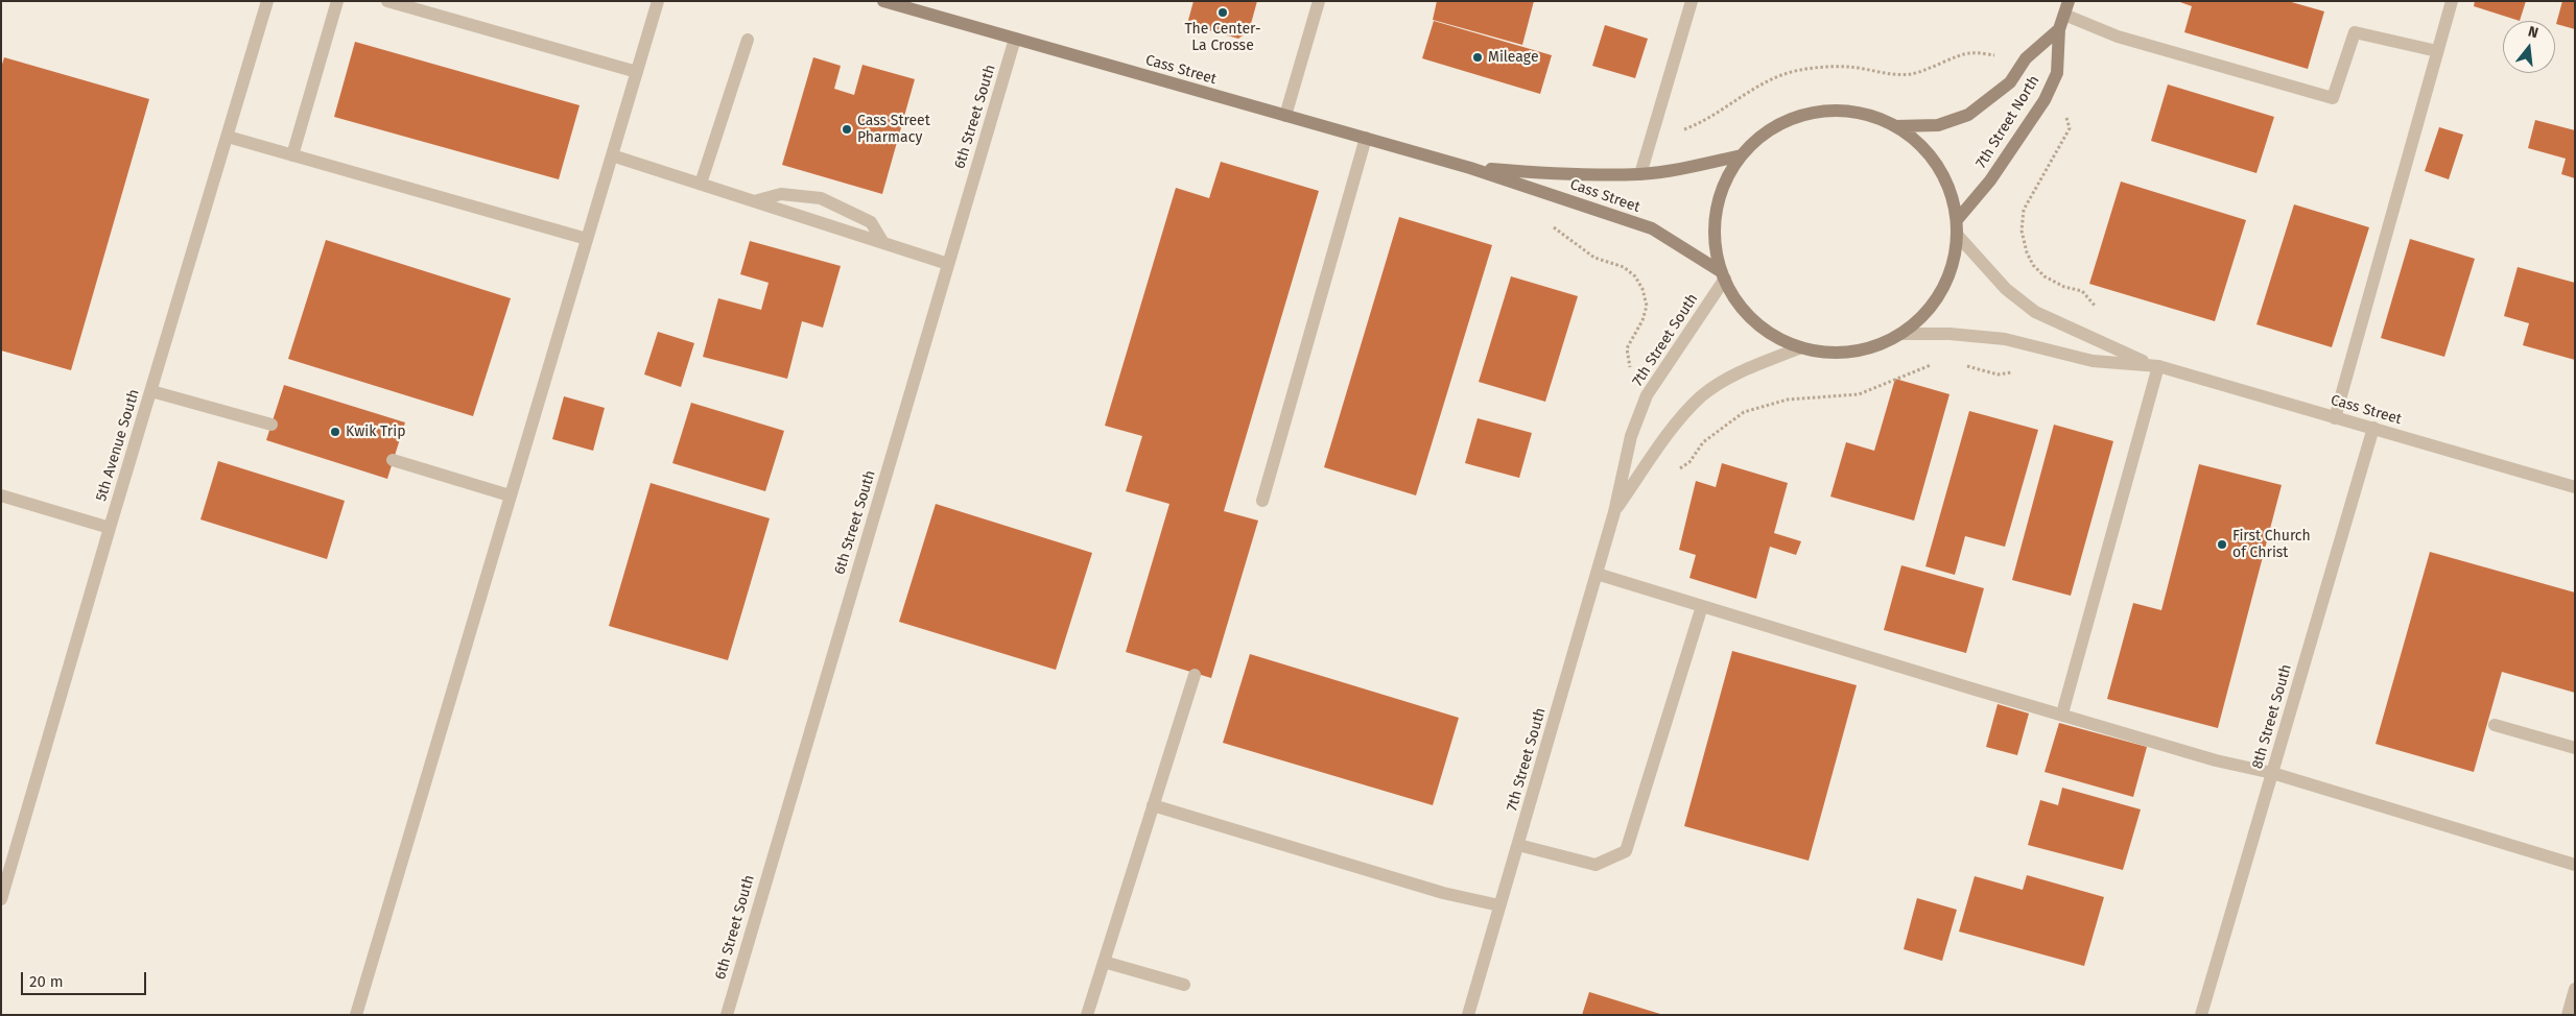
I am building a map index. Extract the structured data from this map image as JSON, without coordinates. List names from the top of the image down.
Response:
{
  "streets": {
    "main road": ["Cass Street", "7th Street North"],
    "street": [
      "6th Street South",
      "7th Street South",
      "5th Avenue South",
      "8th Street South"
    ]
  },
  "crossings": [
    ["Cass Street", "6th Street South"],
    ["Cass Street", "7th Street South"],
    ["Cass Street", "8th Street South"]
  ],
  "places": [
    "The Center- La Crosse",
    "Mileage",
    "Cass Street Pharmacy",
    "Kwik Trip",
    "First Church of Christ"
  ],
  "scale_bar": "20 m",
  "north": "top"
}
